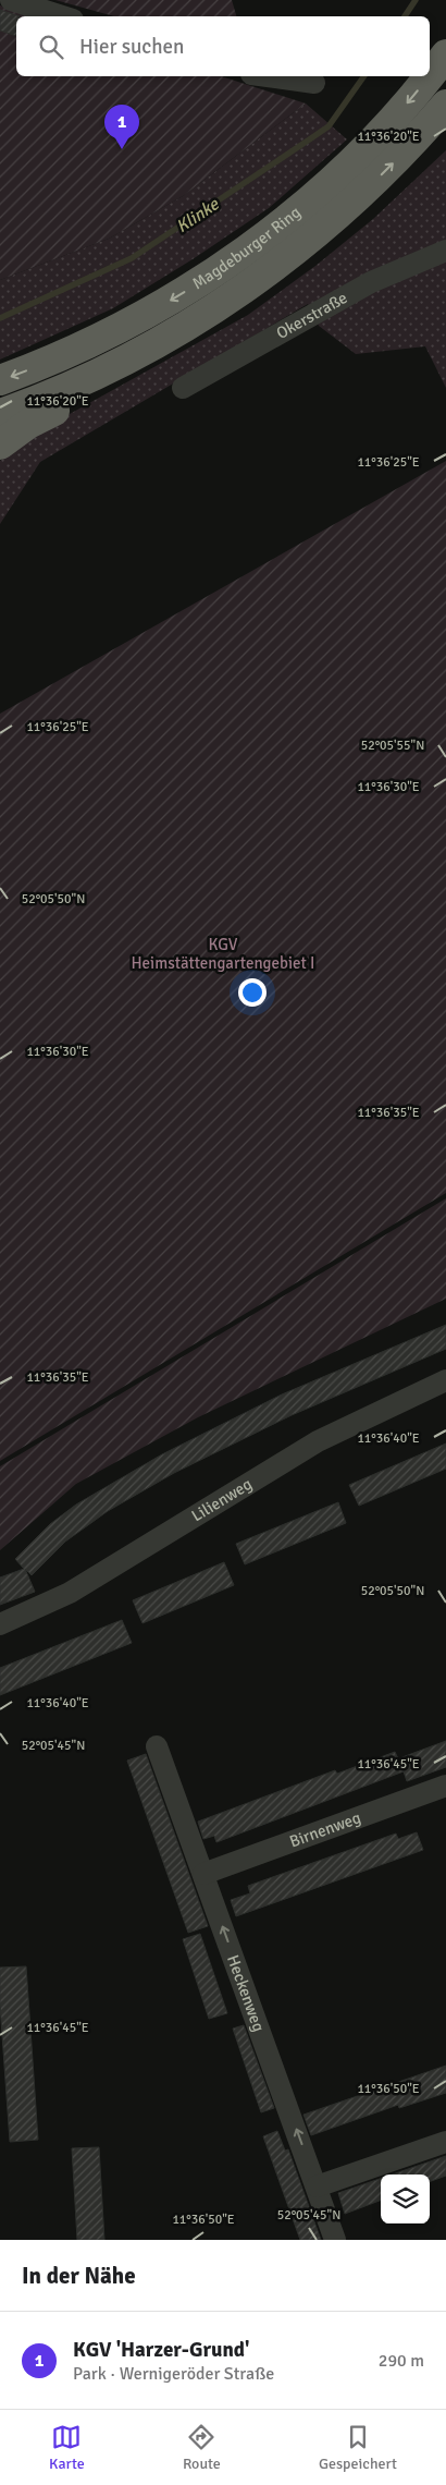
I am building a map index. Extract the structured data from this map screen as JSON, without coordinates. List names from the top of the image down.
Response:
{
  "streets": {
    "highway": ["Magdeburger Ring"],
    "street": [
      "Okerstraße",
      "Lilienweg",
      "Birnenweg",
      "Heckenweg"
    ]
  },
  "crossings": [
    ["Birnenweg", "Heckenweg"]
  ],
  "one_way": ["Heckenweg"],
  "water": ["Klinke"],
  "parks": ["KGV Heimstättengartengebiet I"],
  "page": {
    "search": "Hier suchen",
    "pins": "1",
    "heading": "In der Nähe",
    "list": [
      {
        "mark": "1",
        "name": "KGV 'Harzer-Grund'",
        "note": "Park · Wernigeröder Straße",
        "value": "290 m"
      }
    ],
    "nav": ["Karte", "Route", "Gespeichert"]
  },
  "coordinates": [
    "11°36'20\"E",
    "11°36'25\"E",
    "52°05'55\"N",
    "11°36'30\"E",
    "52°05'50\"N",
    "11°36'35\"E",
    "11°36'40\"E",
    "52°05'45\"N",
    "11°36'45\"E",
    "11°36'50\"E"
  ]
}
